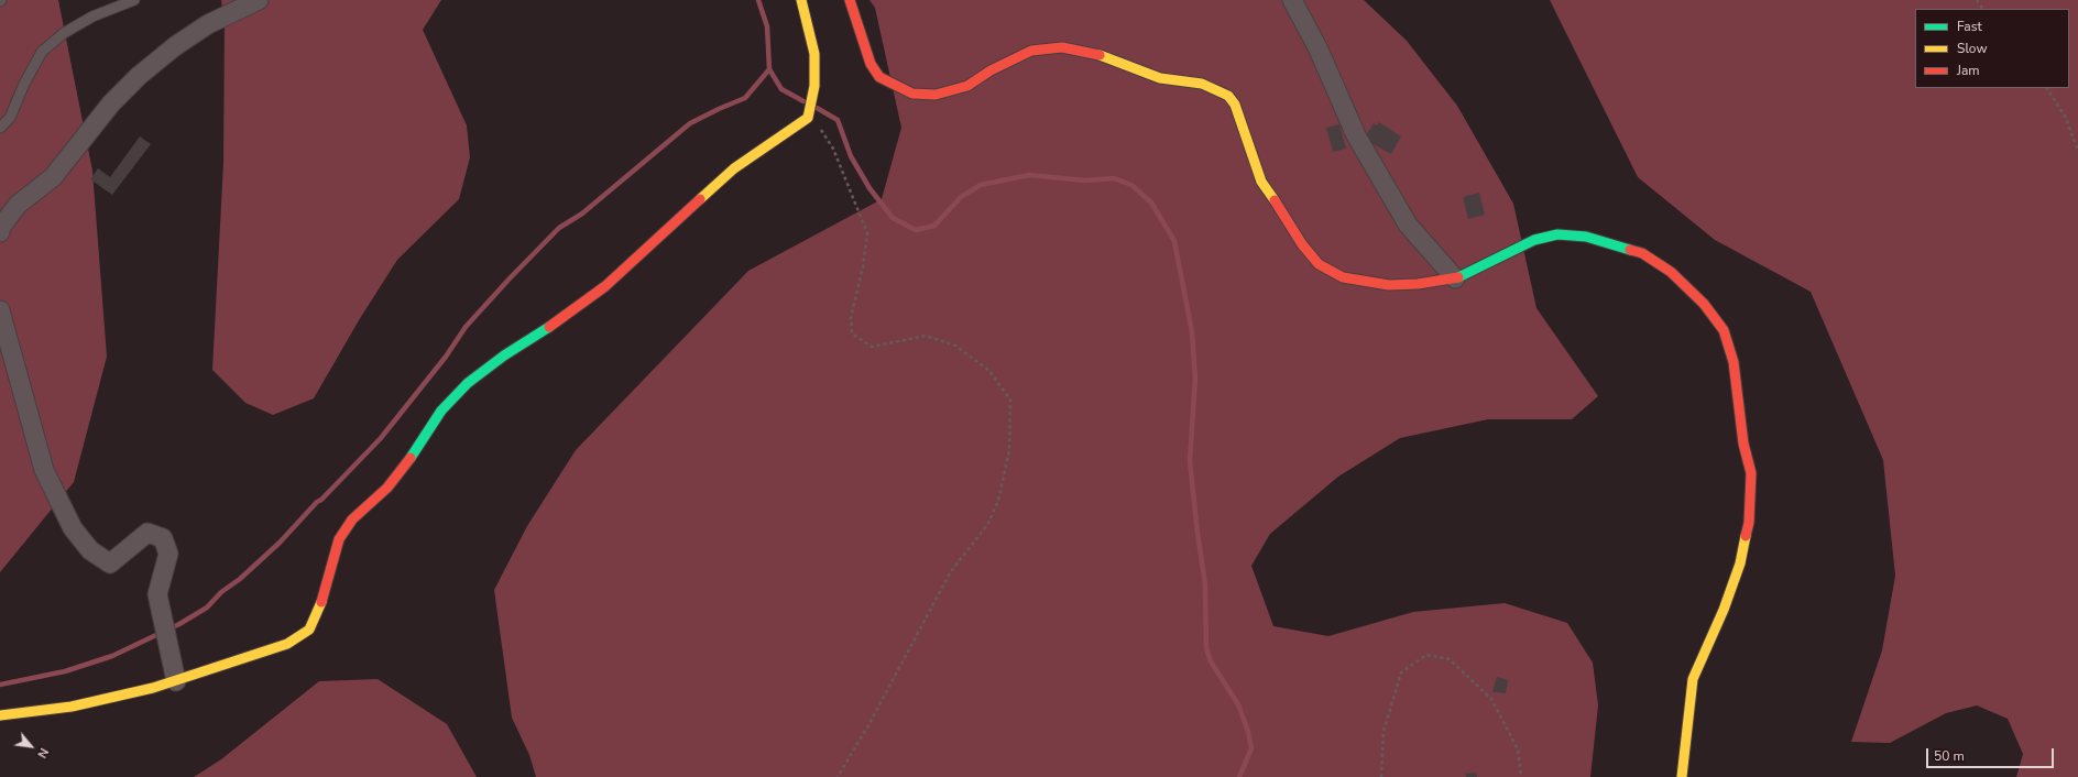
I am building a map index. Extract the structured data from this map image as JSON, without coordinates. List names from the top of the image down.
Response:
{
  "legend": ["Fast", "Slow", "Jam"],
  "scale_bar": "50 m",
  "north": "bottom right"
}
